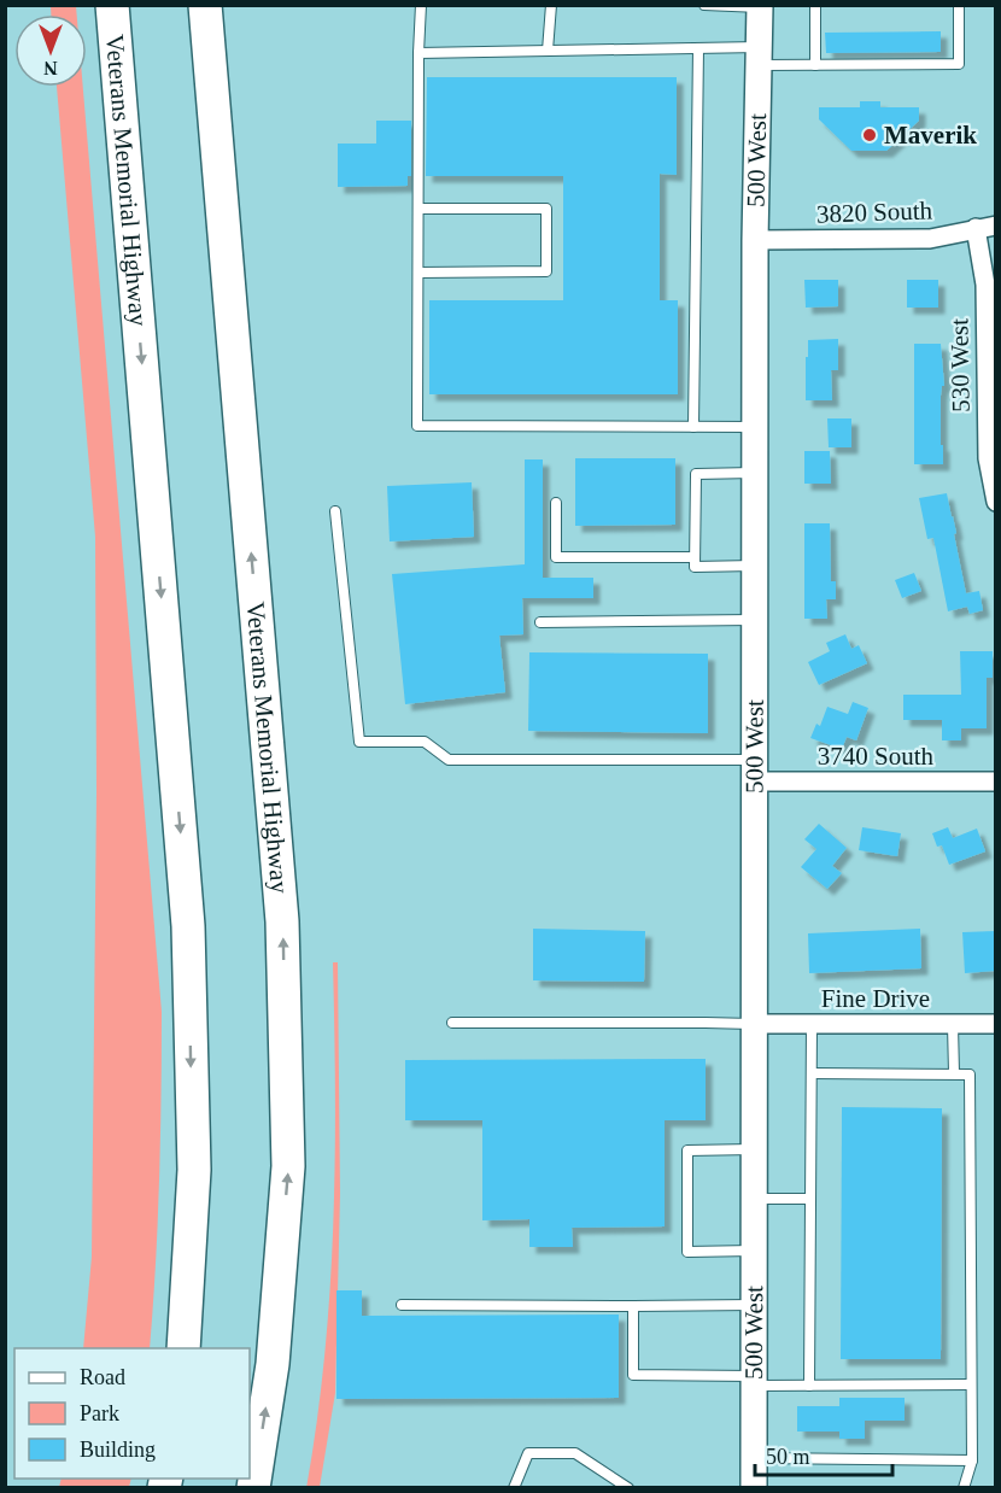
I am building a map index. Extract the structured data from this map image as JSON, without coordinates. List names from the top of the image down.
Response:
{
  "streets": {
    "highway": ["Veterans Memorial Highway"],
    "main road": ["500 West"],
    "street": [
      "3820 South",
      "530 West",
      "3740 South",
      "Fine Drive"
    ]
  },
  "crossings": [
    ["500 West", "3820 South"],
    ["500 West", "3740 South"],
    ["500 West", "Fine Drive"],
    ["3820 South", "530 West"]
  ],
  "places": ["Maverik"],
  "legend": ["Road", "Park", "Building"],
  "scale_bar": "50 m",
  "north": "bottom"
}
